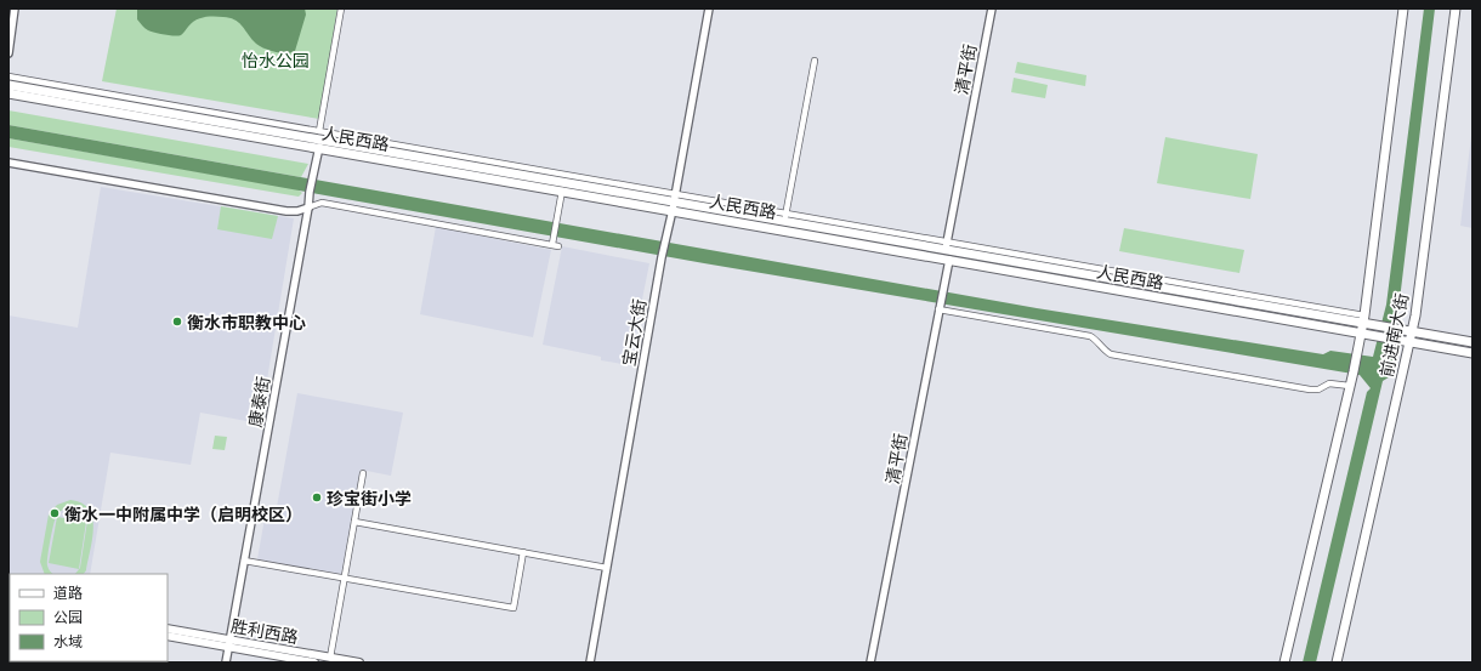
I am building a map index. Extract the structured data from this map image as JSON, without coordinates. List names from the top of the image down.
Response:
{
  "streets": {
    "main road": ["人民西路", "前进南大街", "胜利西路"],
    "street": ["清平街", "宝云大街", "康泰街"]
  },
  "crossings": [
    ["清平街", "人民西路"],
    ["人民西路", "宝云大街"],
    ["人民西路", "前进南大街"],
    ["人民西路", "康泰街"],
    ["康泰街", "胜利西路"]
  ],
  "parks": ["怡水公园"],
  "places": ["衡水市职教中心", "珍宝街小学", "衡水一中附属中学（启明校区）"],
  "legend": ["道路", "公园", "水域"]
}
